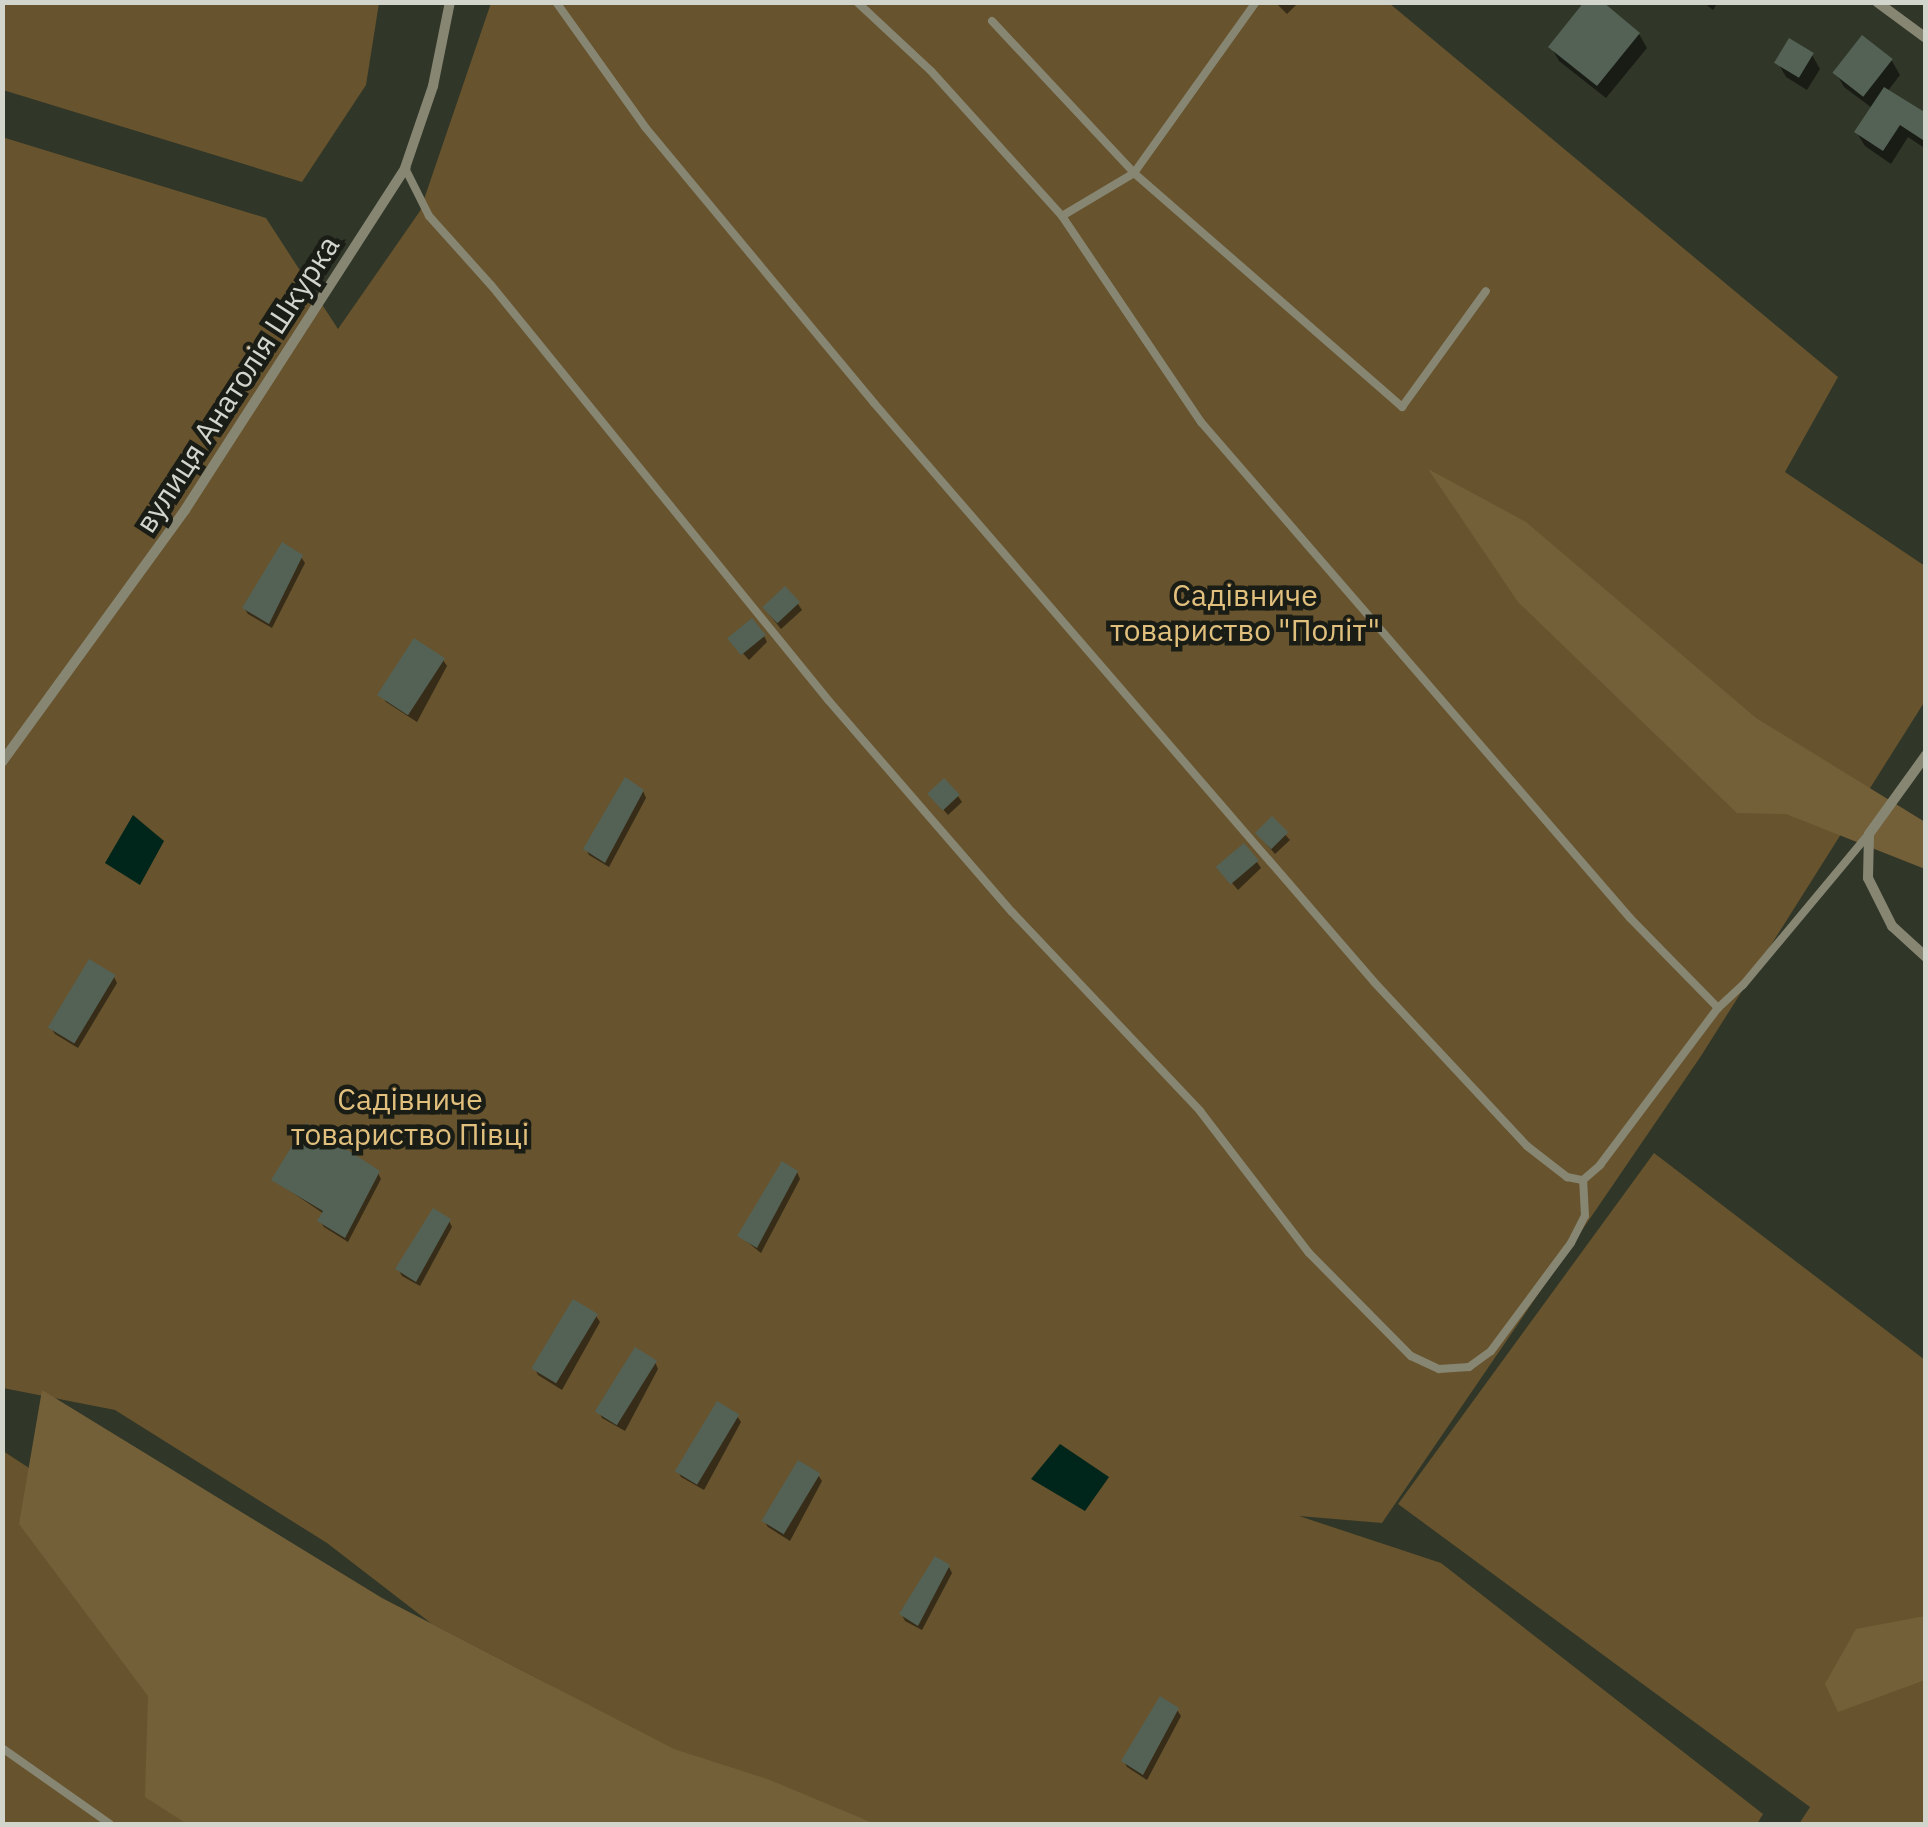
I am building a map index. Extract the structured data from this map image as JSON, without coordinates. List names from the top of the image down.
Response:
{
  "streets": {
    "street": ["вулиця Анатолія Шкурка"]
  },
  "parks": ["Садівниче товариство \"Політ\"", "Садівниче товариство Півці"]
}
